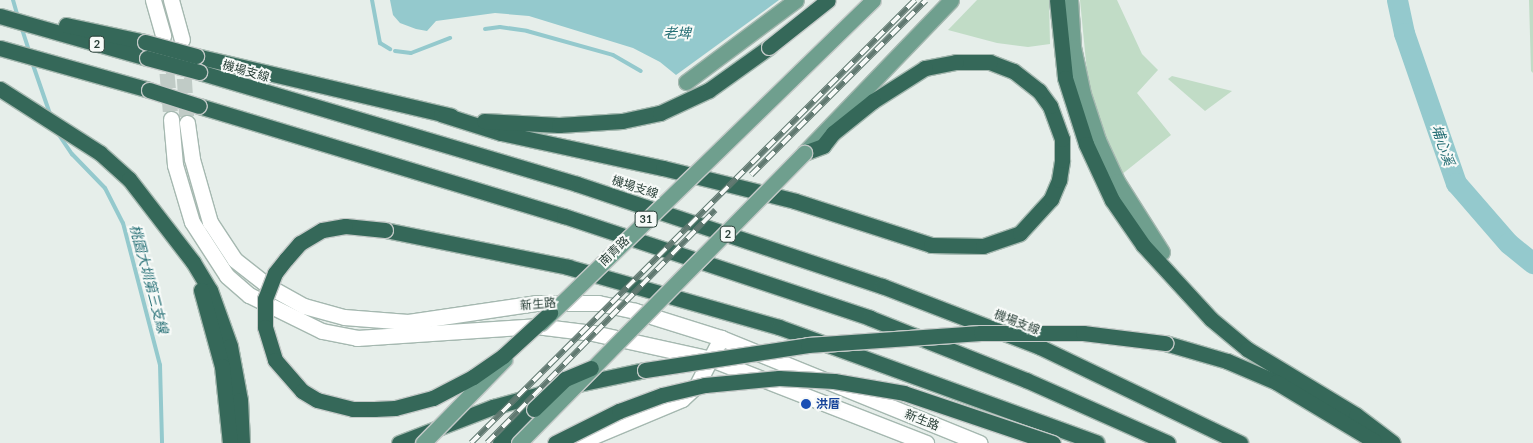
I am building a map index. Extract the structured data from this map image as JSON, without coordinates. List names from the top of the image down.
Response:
{
  "streets": {
    "highway": ["2", "機場支線"],
    "main road": ["31", "南青路", "新生路"]
  },
  "water": ["老埤", "埔心溪", "桃園大圳第三支線"],
  "places": ["洪厝"]
}
